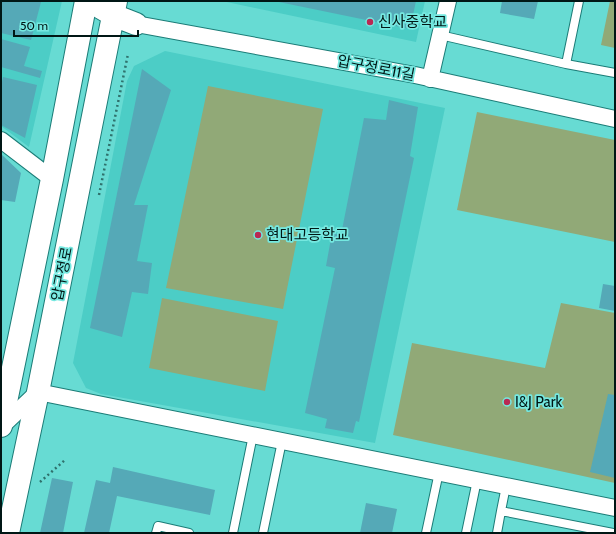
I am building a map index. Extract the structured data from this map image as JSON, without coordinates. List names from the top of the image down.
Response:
{
  "streets": {
    "main road": ["압구정로"],
    "street": ["압구정로11길"]
  },
  "places": ["신사중학교", "현대고등학교", "I&J Park"],
  "scale_bar": "50 m"
}
